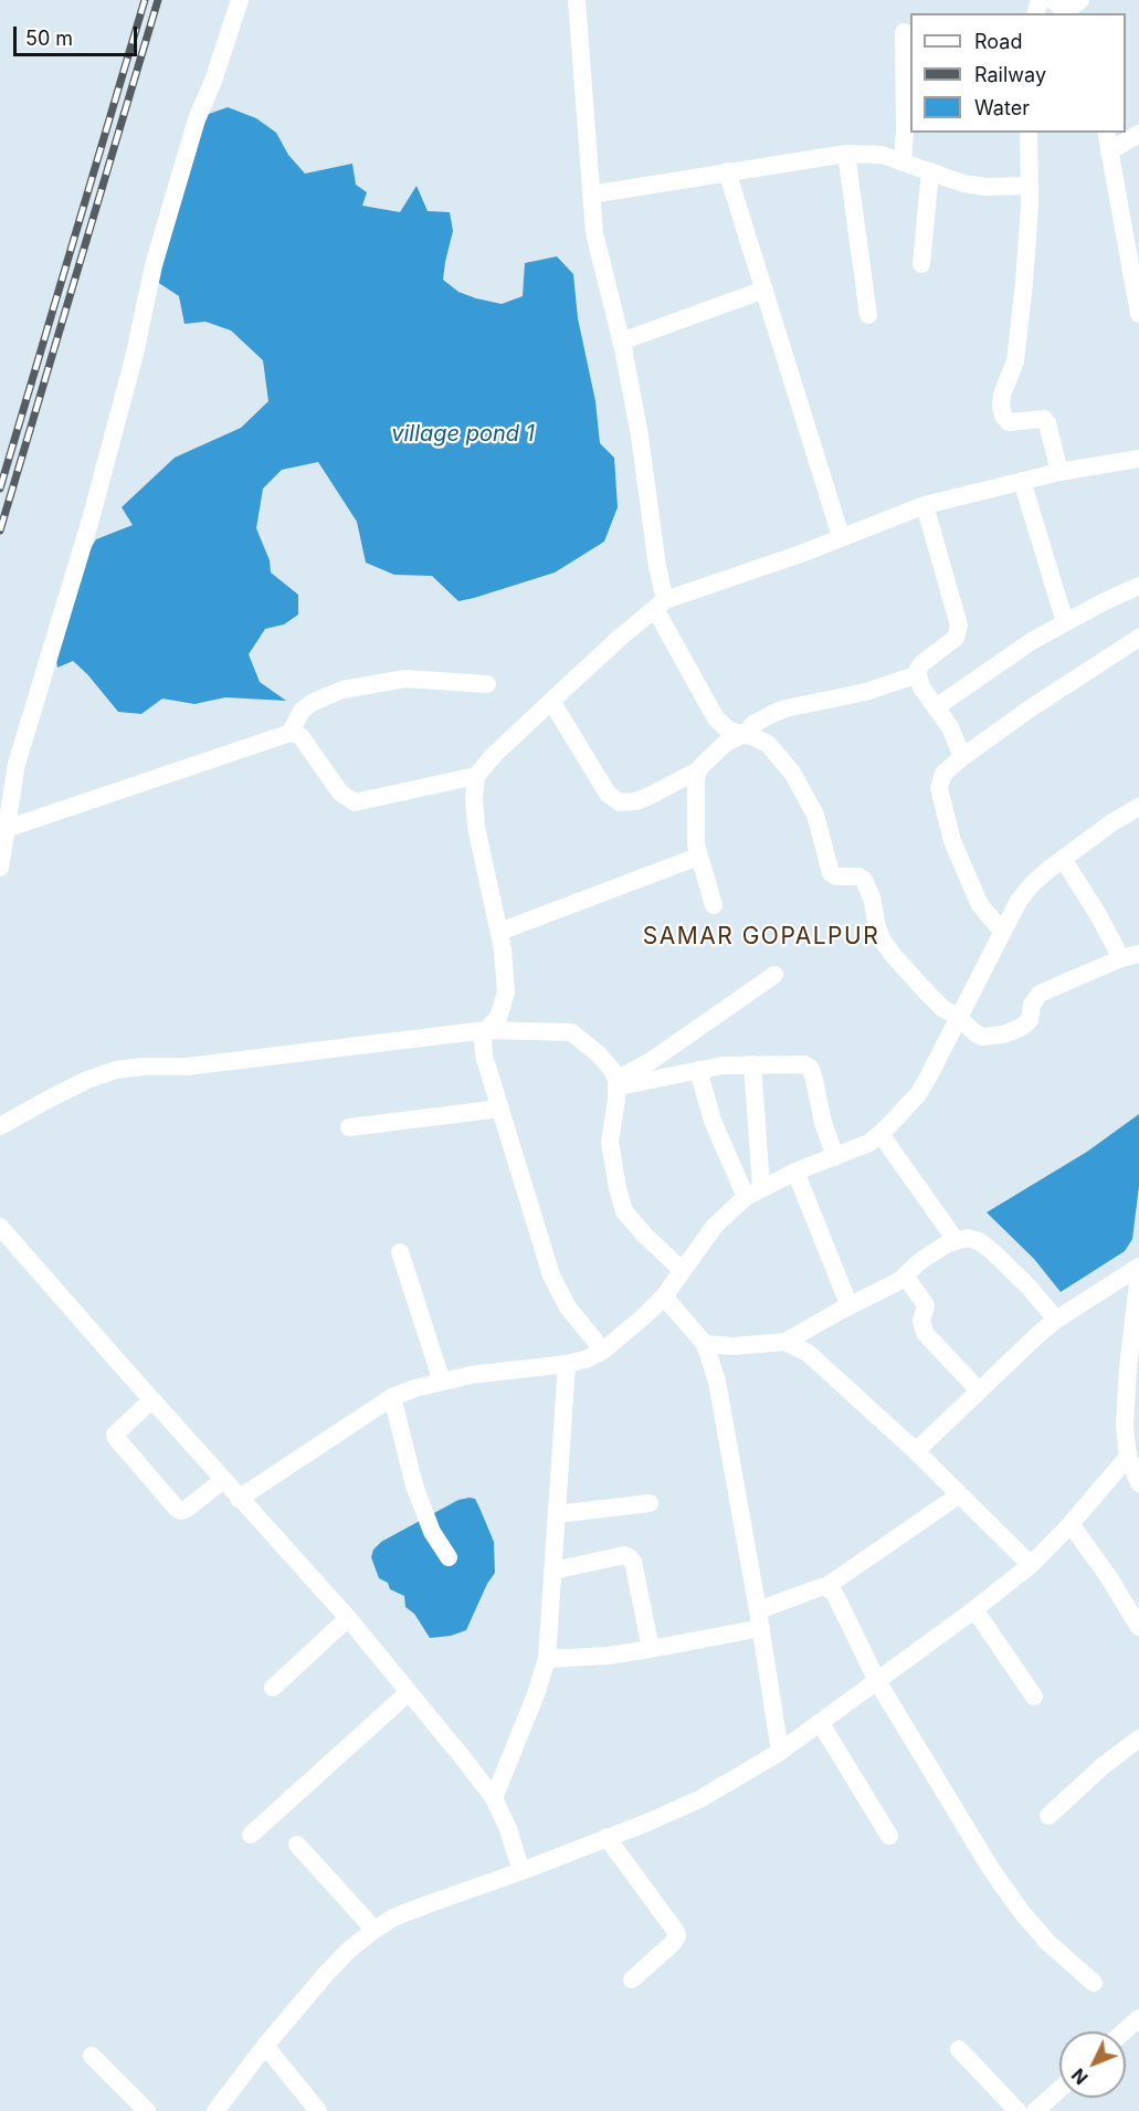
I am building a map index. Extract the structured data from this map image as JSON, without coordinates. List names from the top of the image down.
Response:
{
  "districts": ["SAMAR GOPALPUR"],
  "water": ["village pond 1"],
  "legend": ["Road", "Railway", "Water"],
  "scale_bar": "50 m",
  "north": "bottom left"
}
